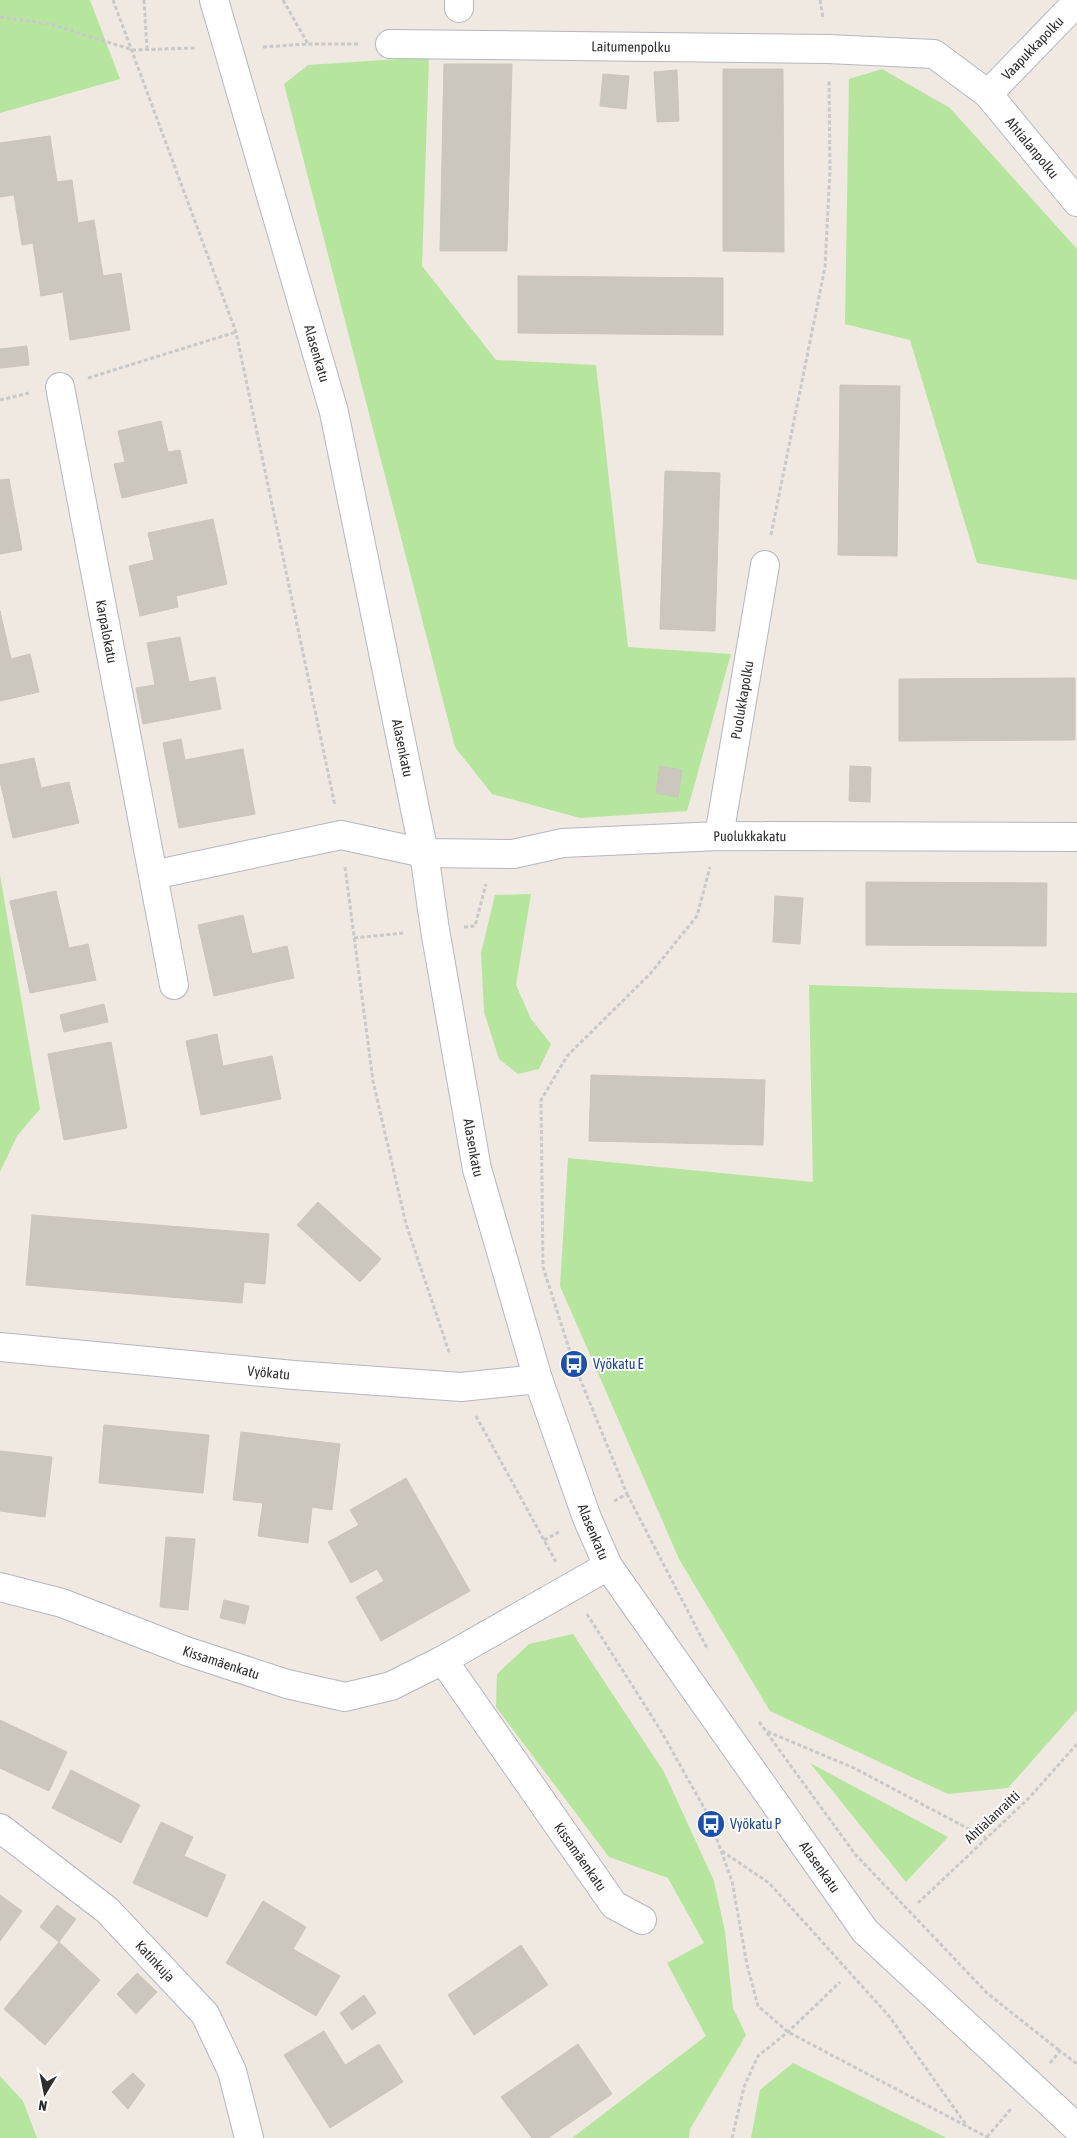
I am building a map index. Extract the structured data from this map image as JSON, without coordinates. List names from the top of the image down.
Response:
{
  "streets": {
    "street": [
      "Laitumenpolku",
      "Vaapukkapolku",
      "Ahtialanpolku",
      "Alasenkatu",
      "Karpalokatu",
      "Puolukkapolku",
      "Puolukkakatu",
      "Vyökatu",
      "Kissamäenkatu",
      "Katinkuja"
    ],
    "path": ["Ahtialanraitti"]
  },
  "crossings": [
    ["Laitumenpolku", "Vaapukkapolku"],
    ["Laitumenpolku", "Ahtialanpolku"],
    ["Vaapukkapolku", "Ahtialanpolku"],
    ["Alasenkatu", "Puolukkakatu"],
    ["Alasenkatu", "Vyökatu"],
    ["Alasenkatu", "Kissamäenkatu"],
    ["Puolukkapolku", "Puolukkakatu"]
  ],
  "places": {
    "bus stop": ["Vyökatu E", "Vyökatu P"]
  },
  "north": "bottom"
}
